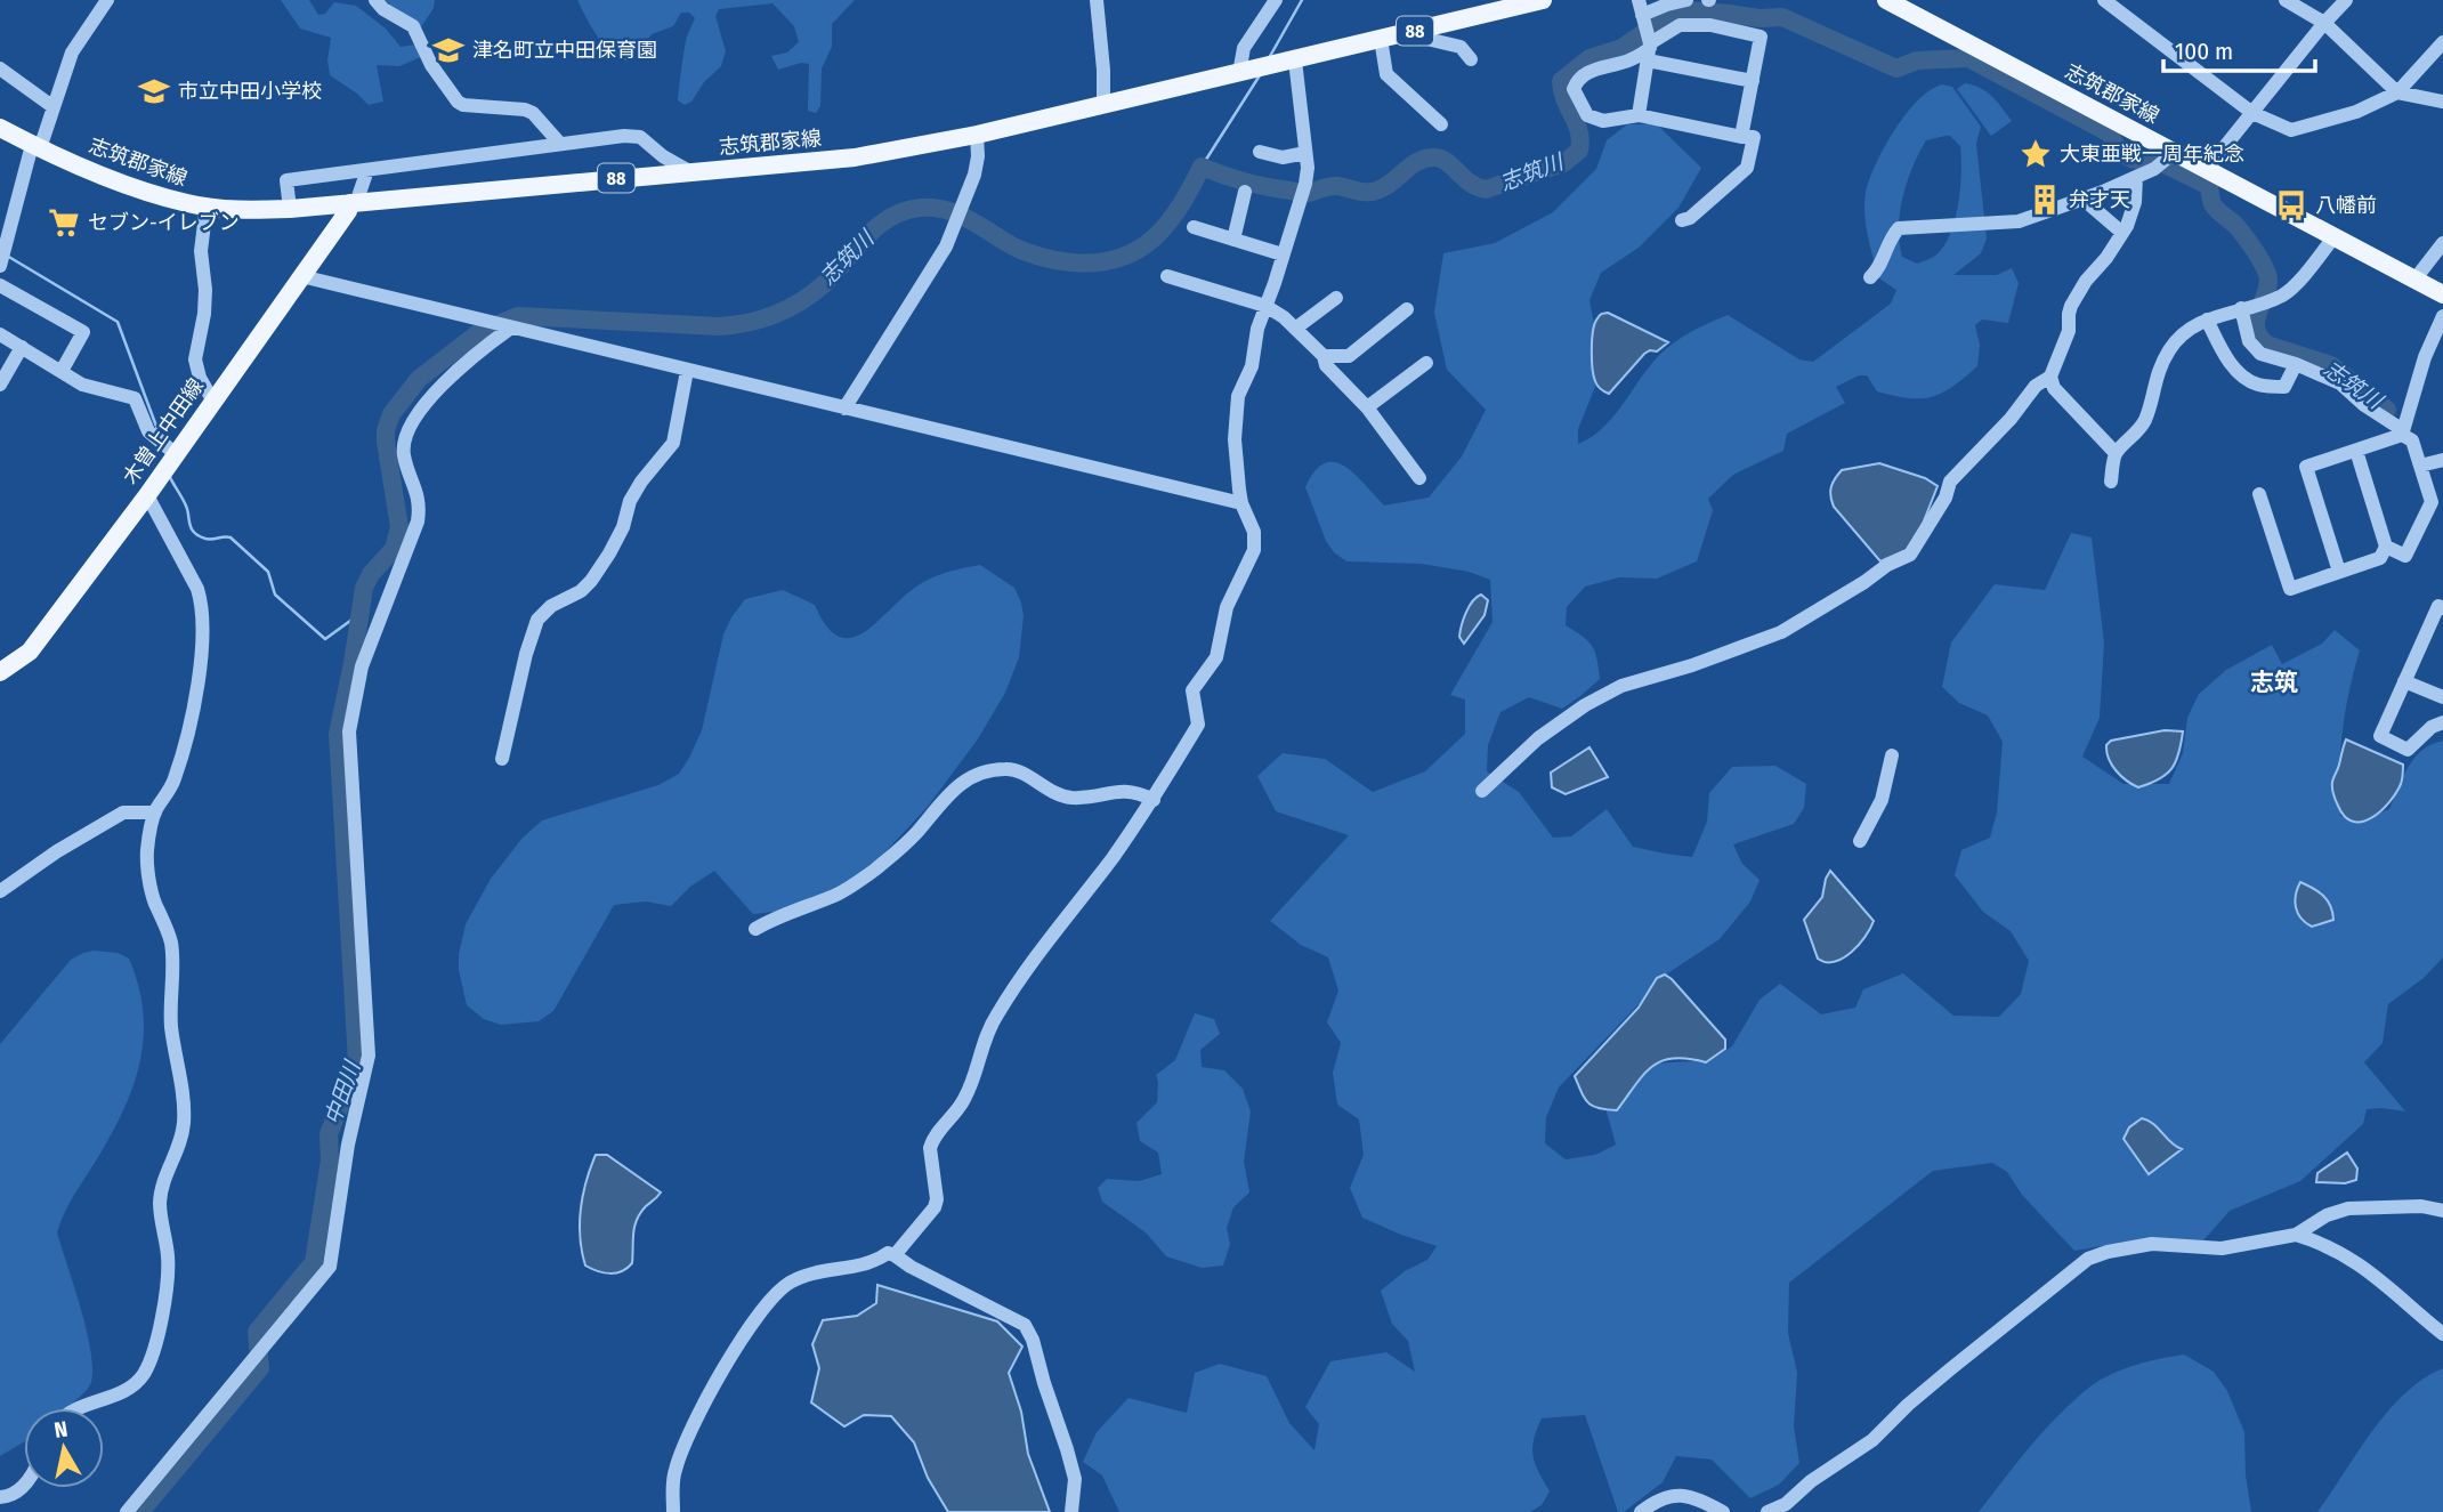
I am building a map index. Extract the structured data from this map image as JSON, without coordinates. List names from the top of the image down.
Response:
{
  "streets": {
    "main road": ["88", "志筑郡家線", "木曽上中田線"]
  },
  "crossings": [
    ["志筑郡家線", "木曽上中田線"]
  ],
  "districts": ["志筑"],
  "water": ["志筑川", "中田川"],
  "places": {
    "school or university": ["津名町立中田保育園", "市立中田小学校"],
    "place": ["大東亜戦一周年紀念"],
    "building": ["弁才天"],
    "bus stop": ["八幡前"],
    "supermarket": ["セブン-イレブン"]
  },
  "scale_bar": "100 m",
  "north": "top"
}
